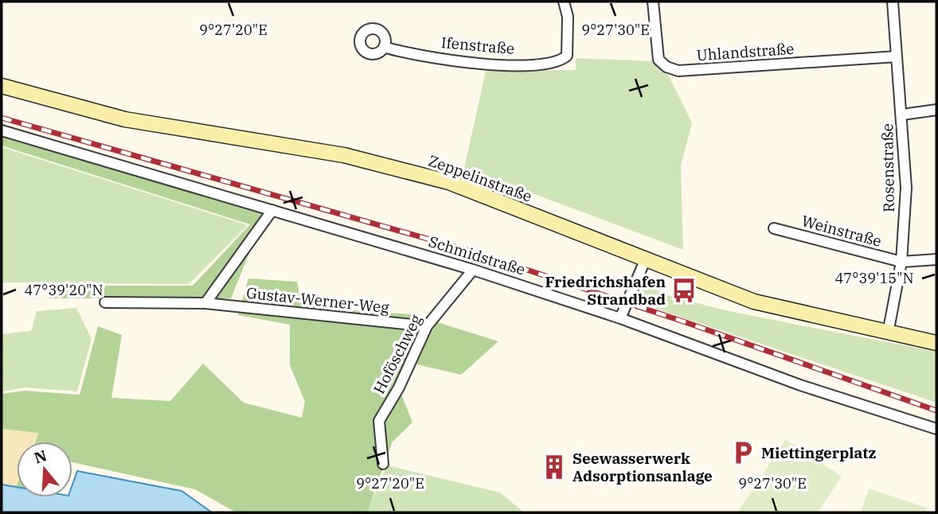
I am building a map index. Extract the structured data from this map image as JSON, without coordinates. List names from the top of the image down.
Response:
{
  "streets": {
    "main road": ["Zeppelinstraße"],
    "street": [
      "Ifenstraße",
      "Uhlandstraße",
      "Rosenstraße",
      "Weinstraße",
      "Schmidstraße",
      "Gustav-Werner-Weg",
      "Hoföschweg"
    ]
  },
  "crossings": [
    ["Uhlandstraße", "Rosenstraße"],
    ["Rosenstraße", "Zeppelinstraße"],
    ["Rosenstraße", "Weinstraße"],
    ["Schmidstraße", "Gustav-Werner-Weg"],
    ["Schmidstraße", "Hoföschweg"],
    ["Gustav-Werner-Weg", "Hoföschweg"]
  ],
  "places": {
    "bus stop": ["Friedrichshafen Strandbad"],
    "parking": ["Miettingerplatz"],
    "building": ["Seewasserwerk Adsorptionsanlage"]
  },
  "north": "top",
  "coordinates": [
    "9°27'20\"E",
    "9°27'30\"E",
    "47°39'15\"N",
    "47°39'20\"N"
  ]
}
